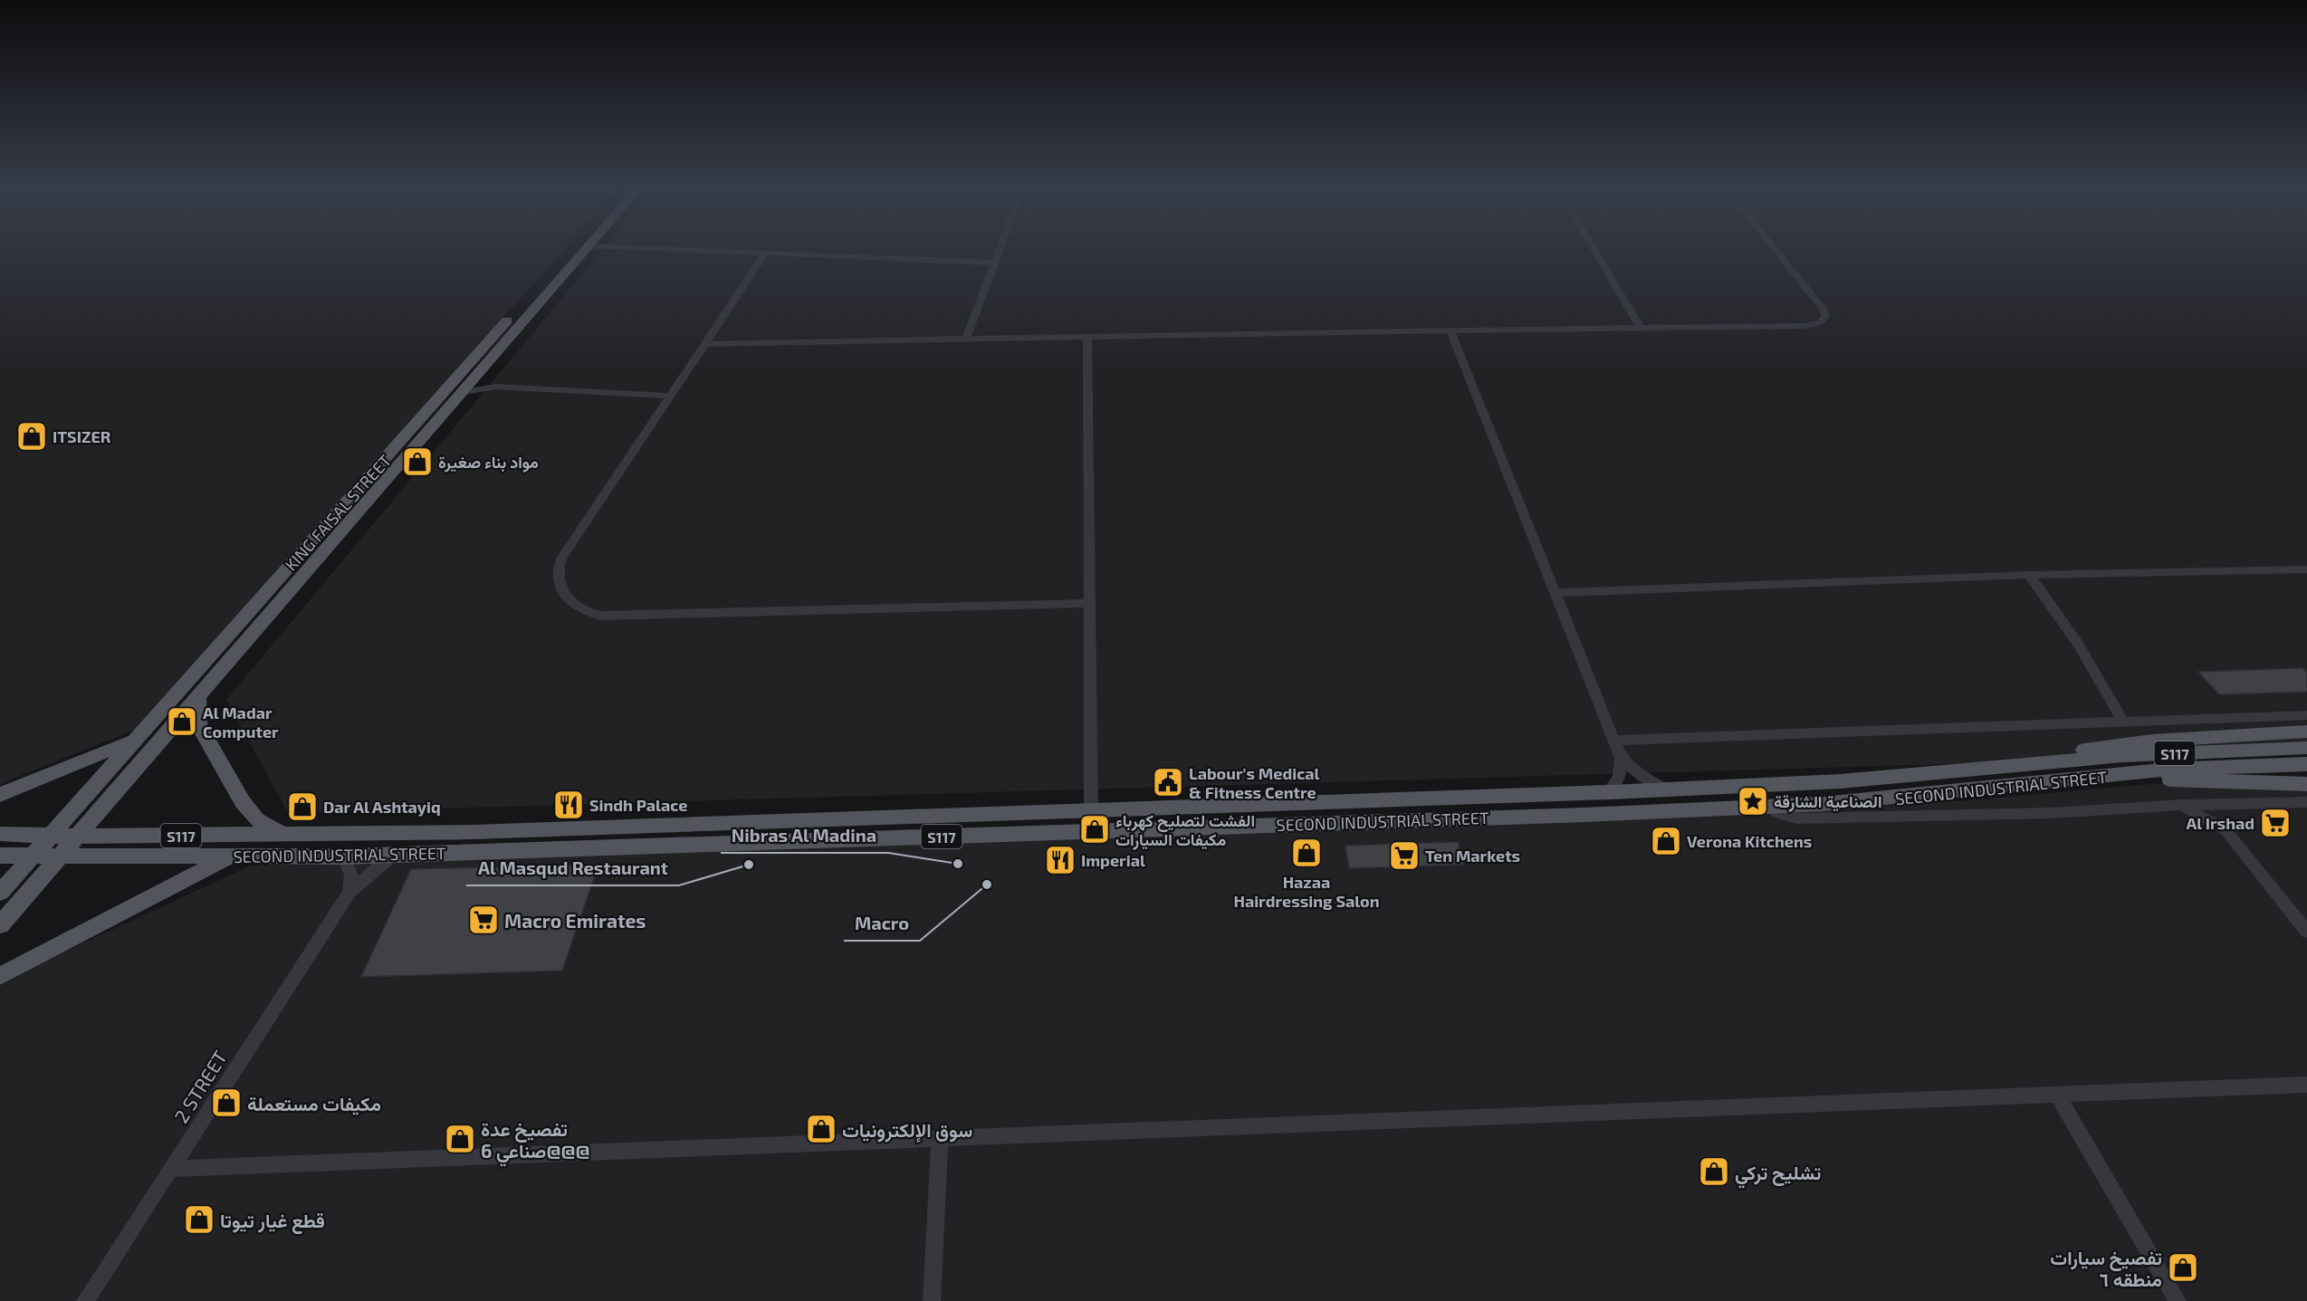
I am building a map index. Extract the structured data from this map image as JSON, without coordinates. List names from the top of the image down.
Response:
{
  "streets": {
    "main road": ["KING FAISAL STREET", "S117", "SECOND INDUSTRIAL STREET"],
    "street": ["2 STREET"]
  },
  "crossings": [
    ["KING FAISAL STREET", "SECOND INDUSTRIAL STREET"],
    ["SECOND INDUSTRIAL STREET", "2 STREET"]
  ],
  "places": {
    "shop": [
      "ITSIZER",
      "مواد بناء صغيرة",
      "Al Madar Computer",
      "Dar Al Ashtayiq",
      "الفشت لتصلیح کھرباء مکیفات السیارات",
      "Verona Kitchens",
      "Hazaa Hairdressing Salon",
      "مكيفات مستعملة",
      "سوق الإلكترونيات",
      "تفصيخ عدة صناعي 6@@@",
      "تشليح تركي",
      "قطع غيار تيوتا",
      "تفصيخ سيارات منطقه ٦"
    ],
    "public building": ["Labour's Medical & Fitness Centre"],
    "place": ["الصناعية الشارقة"],
    "restaurant": ["Sindh Palace", "Imperial"],
    "supermarket": ["Al Irshad", "Ten Markets", "Macro Emirates"],
    "other": ["Nibras Al Madina", "Al Masqud Restaurant", "Macro"]
  }
}
